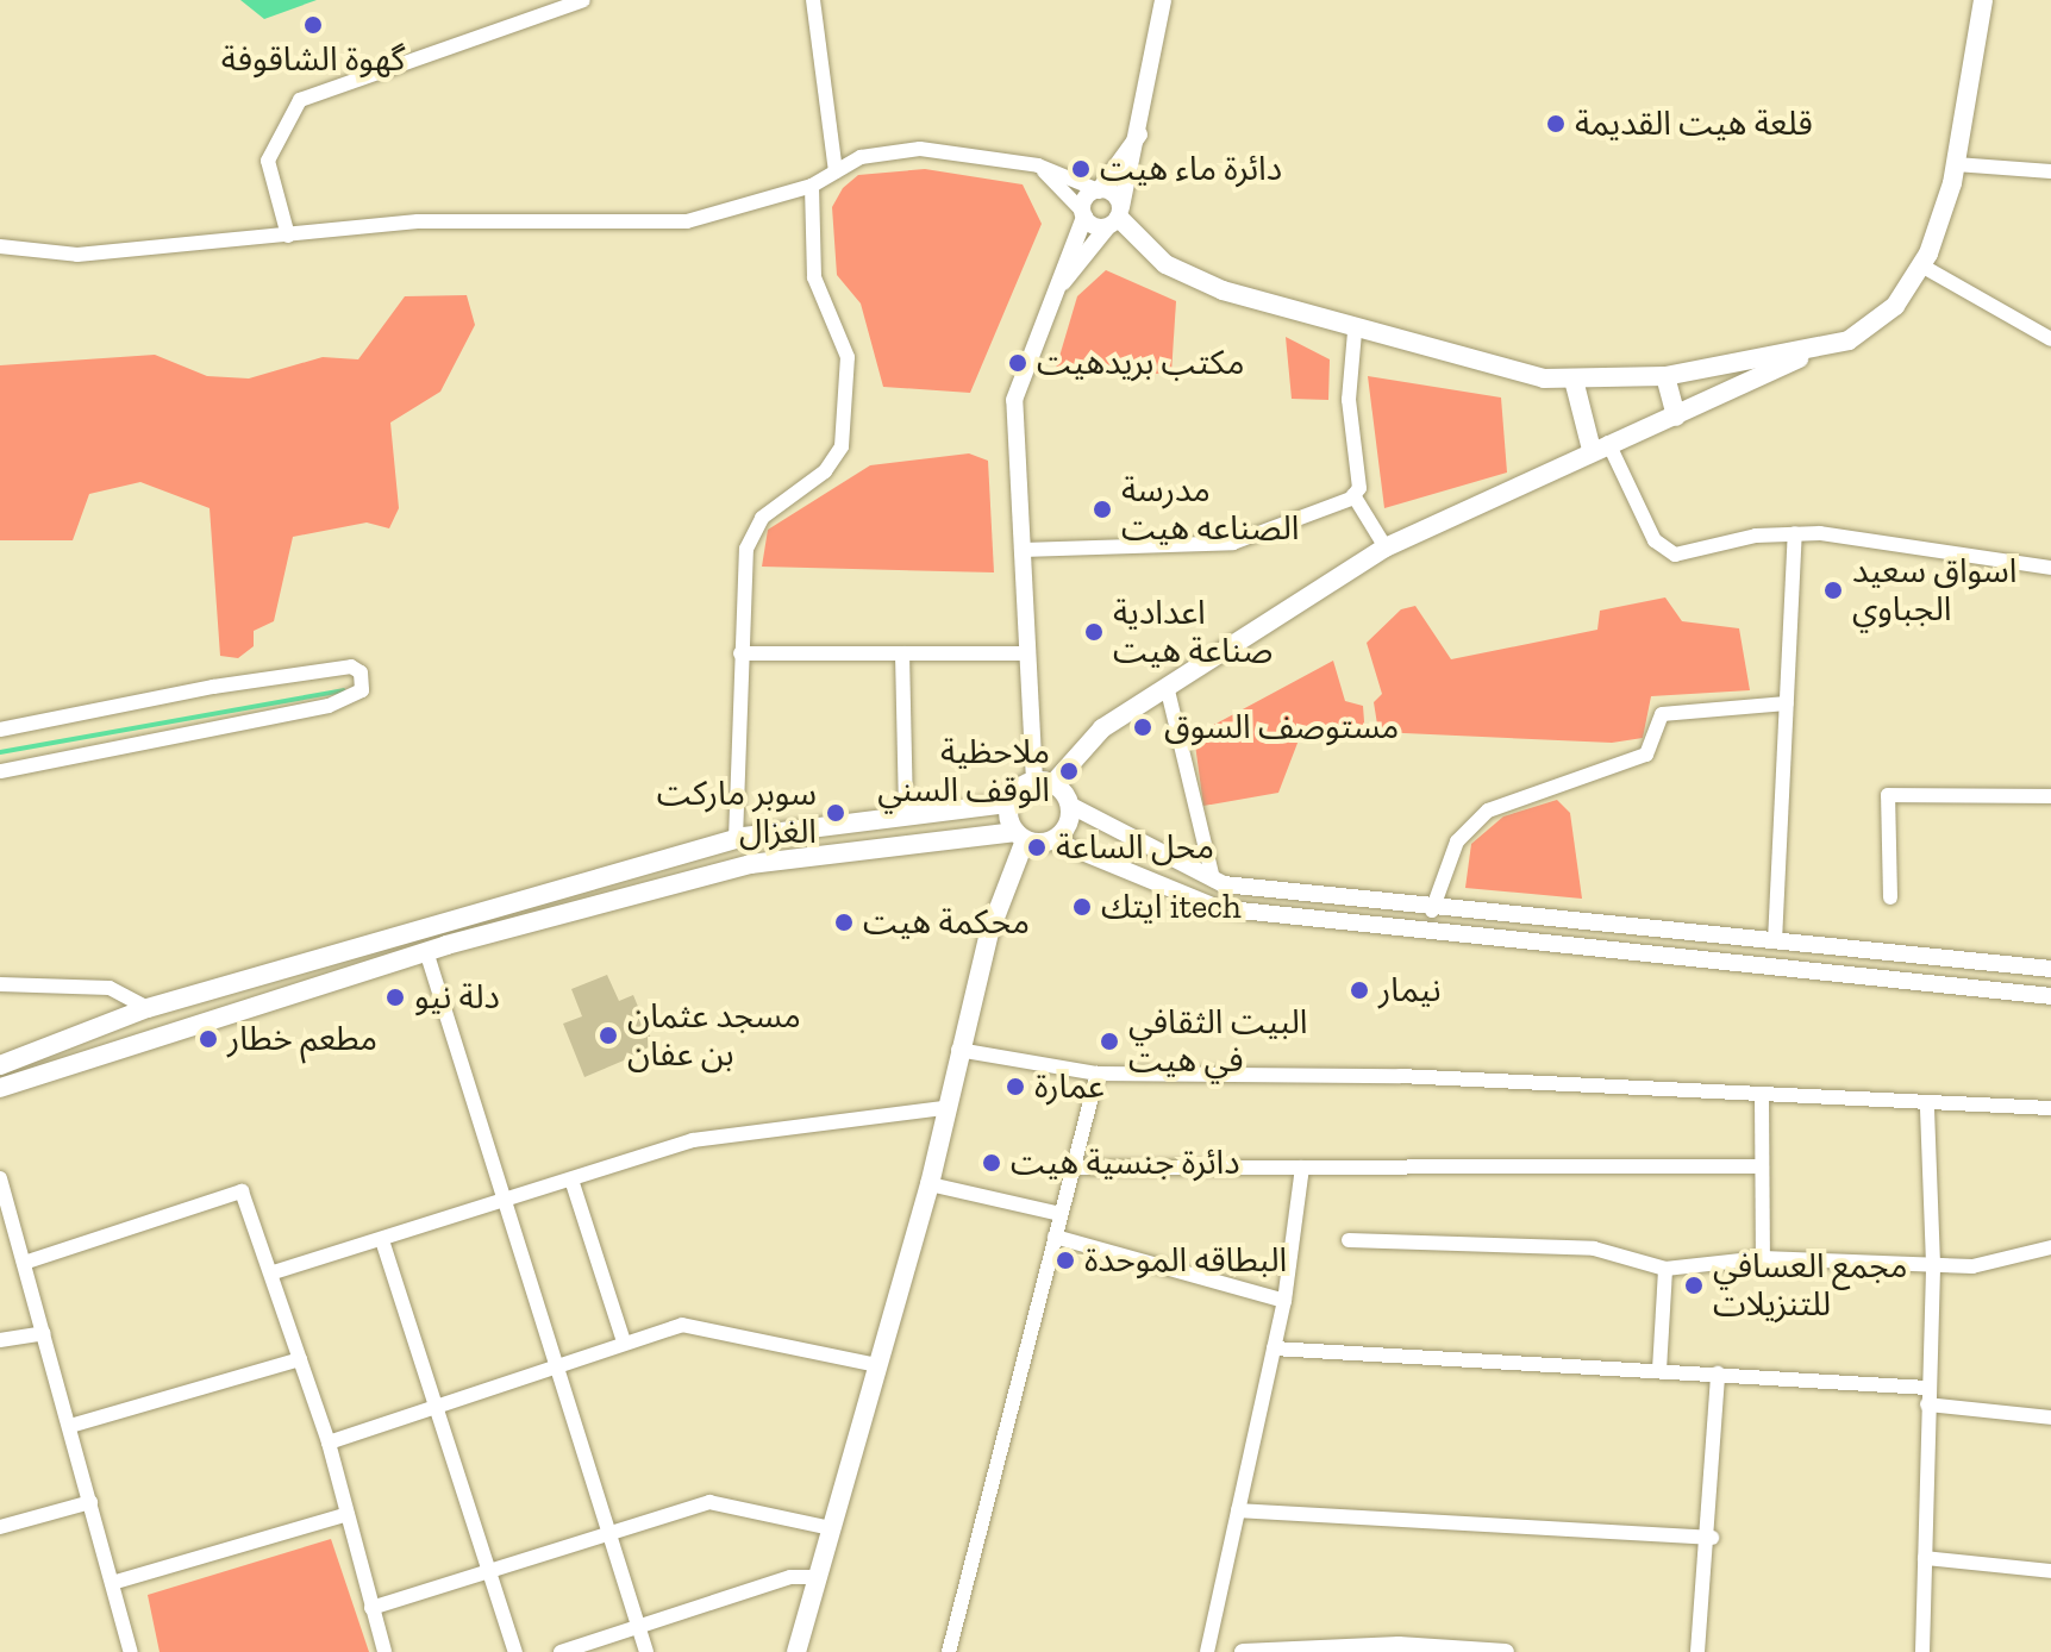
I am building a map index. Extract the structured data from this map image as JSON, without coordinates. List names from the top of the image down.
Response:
{
  "places": [
    "گهوة الشاقوفة",
    "قلعة هيت القديمة",
    "دائرة ماء هيت",
    "مكتب بريدهيت",
    "مدرسة الصناعه هيت",
    "اسواق سعيد الجباوي",
    "اعدادية صناعة هيت",
    "مستوصف السوق",
    "ملاحظية الوقف السني",
    "سوبر ماركت الغزال",
    "محل الساعة",
    "ايتك itech",
    "محكمة هيت",
    "نيمار",
    "دلة نيو",
    "مسجد عثمان بن عفان",
    "مطعم خطار",
    "البيت الثقافي في هيت",
    "عمارة",
    "دائرة جنسية هيت",
    "البطاقه الموحدة",
    "مجمع العسافي للتنزيلات"
  ]
}
